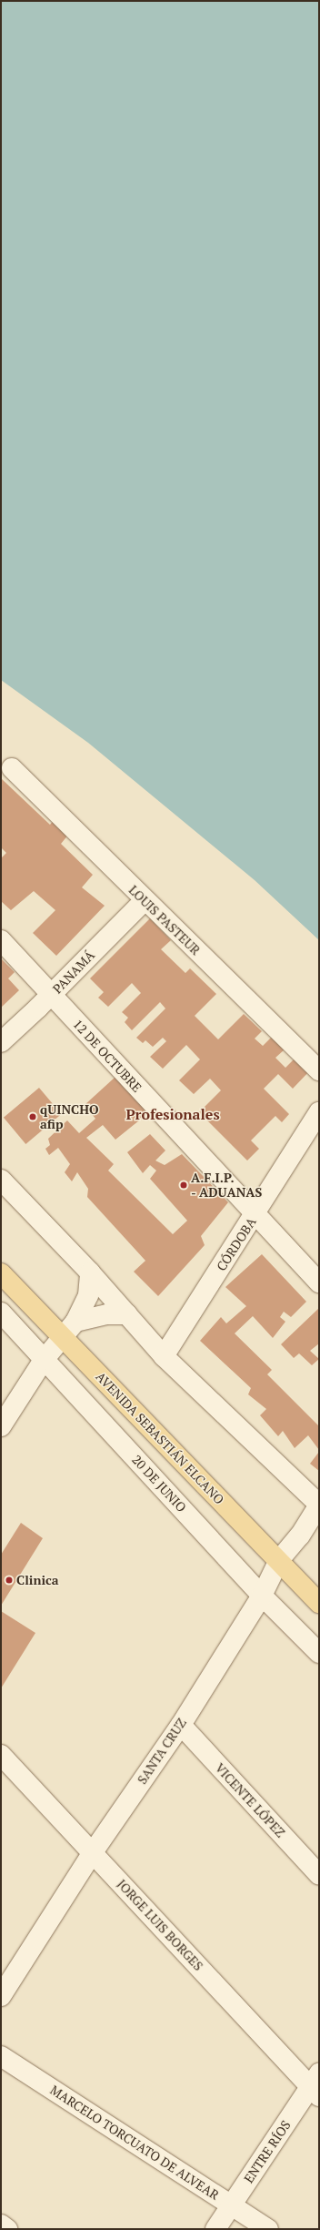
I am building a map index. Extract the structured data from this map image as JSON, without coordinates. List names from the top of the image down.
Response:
{
  "streets": {
    "main road": ["AVENIDA SEBASTIÁN ELCANO"],
    "street": [
      "LOUIS PASTEUR",
      "PANAMÁ",
      "12 DE OCTUBRE",
      "CÓRDOBA",
      "20 DE JUNIO",
      "SANTA CRUZ",
      "VICENTE LÓPEZ",
      "JORGE LUIS BORGES",
      "MARCELO TORCUATO DE ALVEAR",
      "ENTRE RÍOS"
    ]
  },
  "crossings": [
    ["LOUIS PASTEUR", "PANAMÁ"],
    ["PANAMÁ", "12 DE OCTUBRE"],
    ["12 DE OCTUBRE", "CÓRDOBA"],
    ["AVENIDA SEBASTIÁN ELCANO", "SANTA CRUZ"],
    ["20 DE JUNIO", "SANTA CRUZ"],
    ["SANTA CRUZ", "VICENTE LÓPEZ"],
    ["SANTA CRUZ", "JORGE LUIS BORGES"],
    ["JORGE LUIS BORGES", "ENTRE RÍOS"],
    ["MARCELO TORCUATO DE ALVEAR", "ENTRE RÍOS"]
  ],
  "districts": ["Profesionales"],
  "places": ["qUINCHO afip", "A.F.I.P. - ADUANAS", "Clinica"]
}
